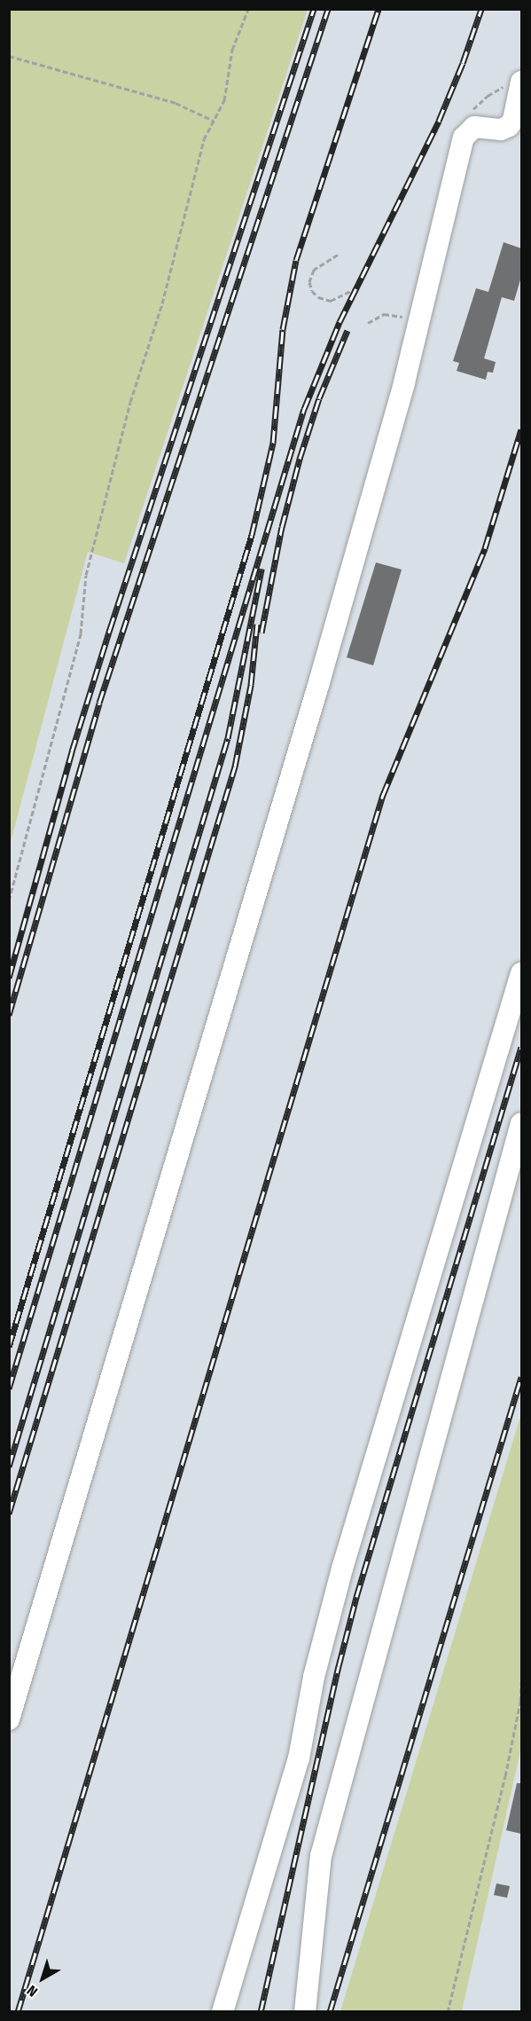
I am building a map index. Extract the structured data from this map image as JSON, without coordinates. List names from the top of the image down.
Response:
{
  "north": "bottom left"
}
